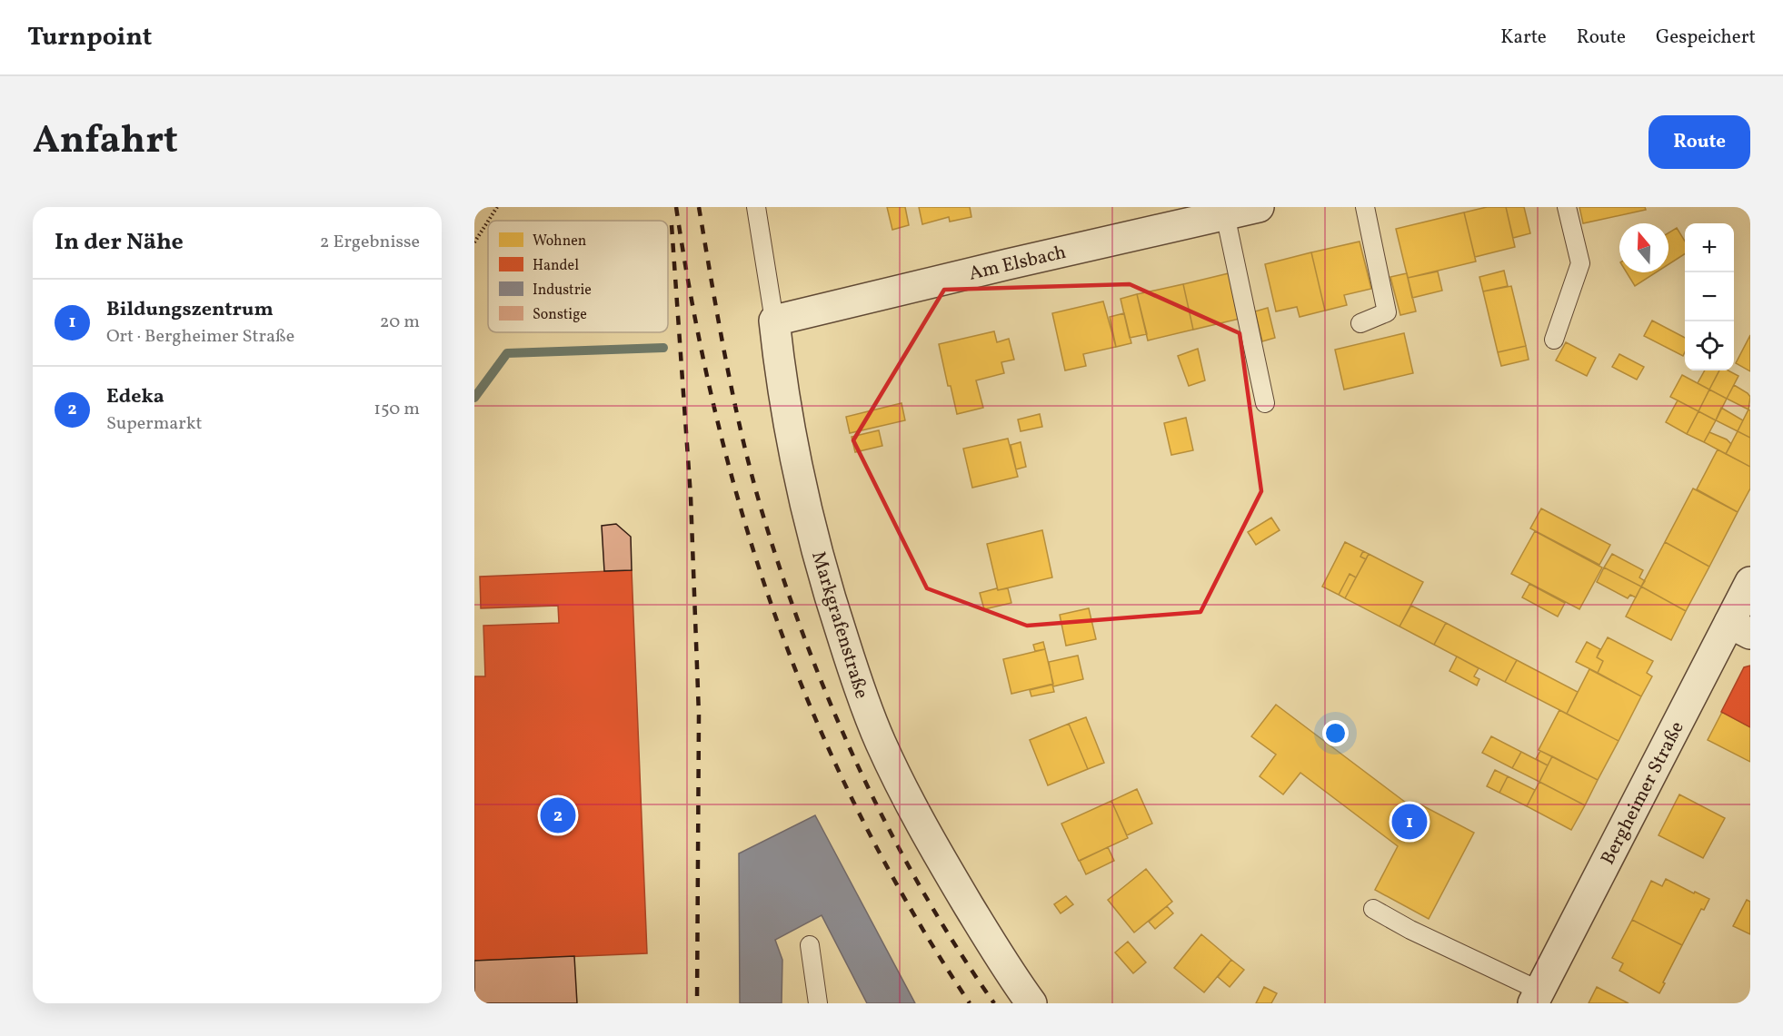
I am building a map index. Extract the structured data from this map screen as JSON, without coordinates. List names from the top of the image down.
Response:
{
  "streets": {
    "street": ["Am Elsbach", "Markgrafenstraße", "Bergheimer Straße"]
  },
  "crossings": [
    ["Am Elsbach", "Markgrafenstraße"]
  ],
  "legend": [
    "Wohnen",
    "Handel",
    "Industrie",
    "Sonstige"
  ],
  "north": "top",
  "page": {
    "header": "Turnpoint",
    "nav": ["Karte", "Route", "Gespeichert"],
    "title": "Anfahrt",
    "buttons": "Route",
    "heading": ["In der Nähe", "2 Ergebnisse"],
    "map_buttons": ["+", "−"],
    "list": [
      {
        "mark": "1",
        "name": "Bildungszentrum",
        "note": "Ort · Bergheimer Straße",
        "value": "20 m"
      },
      {
        "mark": "2",
        "name": "Edeka",
        "note": "Supermarkt",
        "value": "150 m"
      }
    ],
    "pins": ["2", "1"]
  }
}
